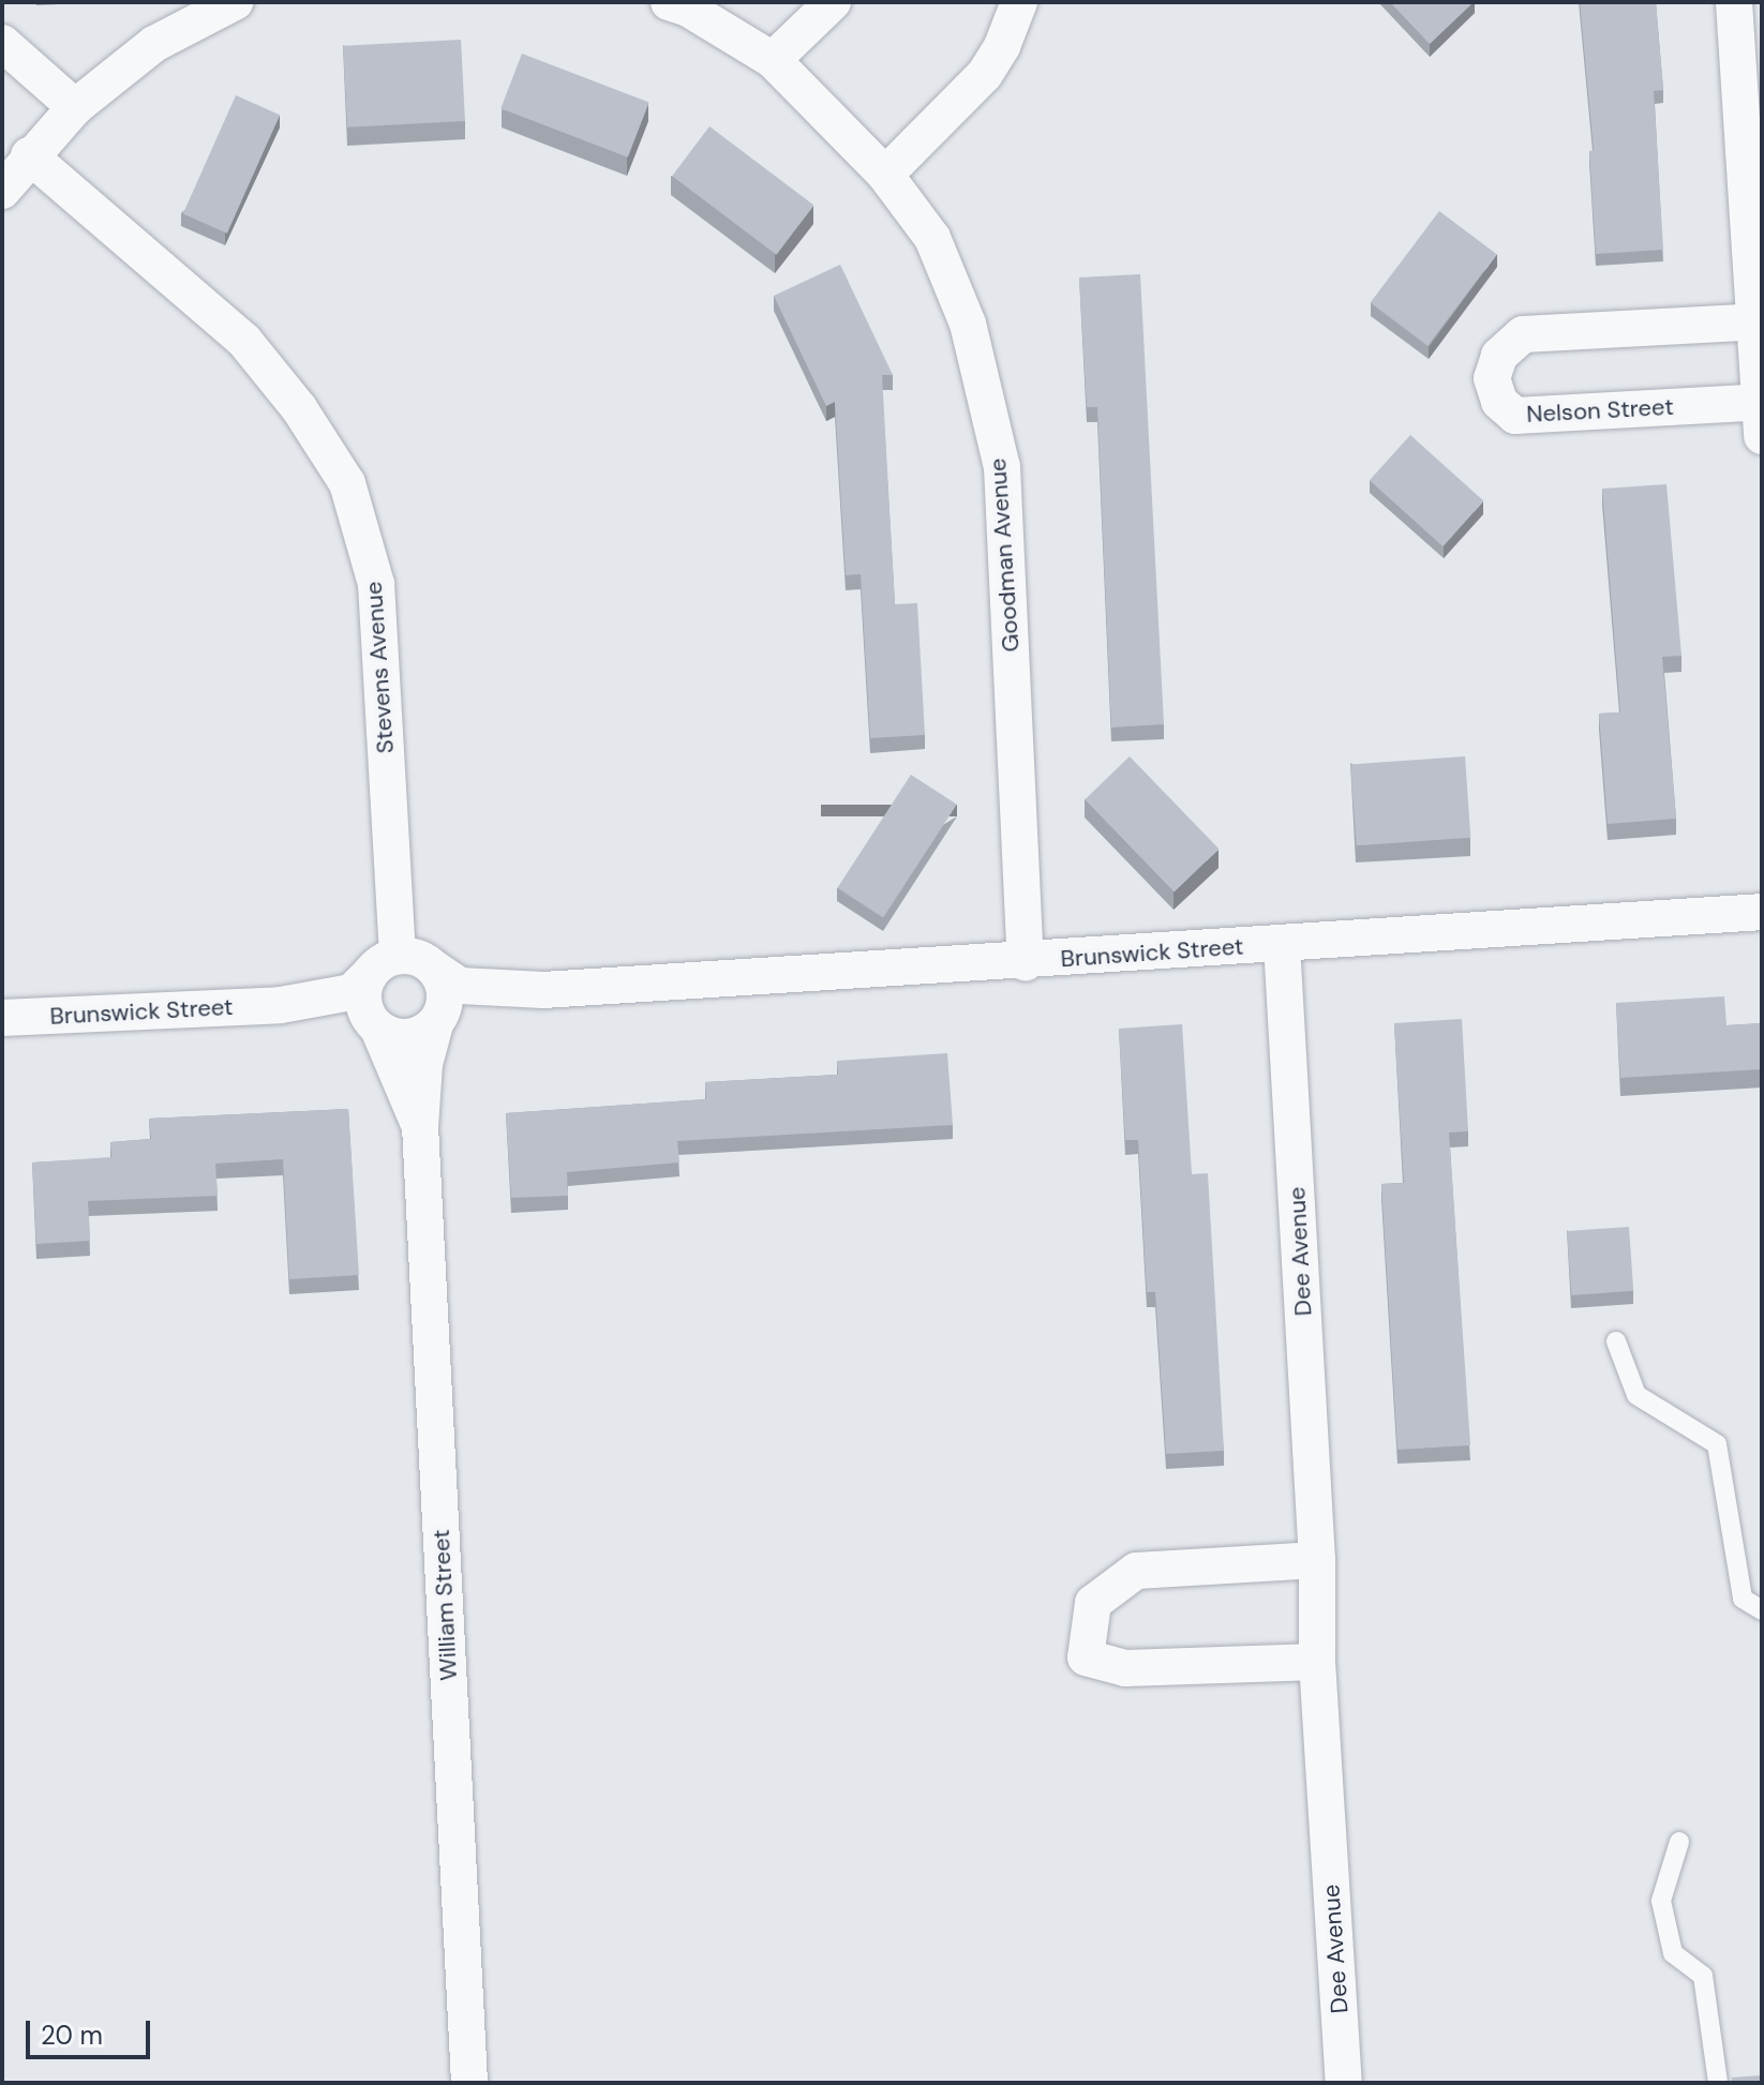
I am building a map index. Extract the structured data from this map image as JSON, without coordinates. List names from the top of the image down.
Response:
{
  "streets": {
    "street": [
      "Nelson Street",
      "Goodman Avenue",
      "Stevens Avenue",
      "Brunswick Street",
      "Dee Avenue",
      "William Street"
    ]
  },
  "crossings": [
    ["Goodman Avenue", "Brunswick Street"],
    ["Stevens Avenue", "Brunswick Street"],
    ["Stevens Avenue", "William Street"],
    ["Brunswick Street", "Dee Avenue"],
    ["Brunswick Street", "William Street"]
  ],
  "scale_bar": "20 m"
}
